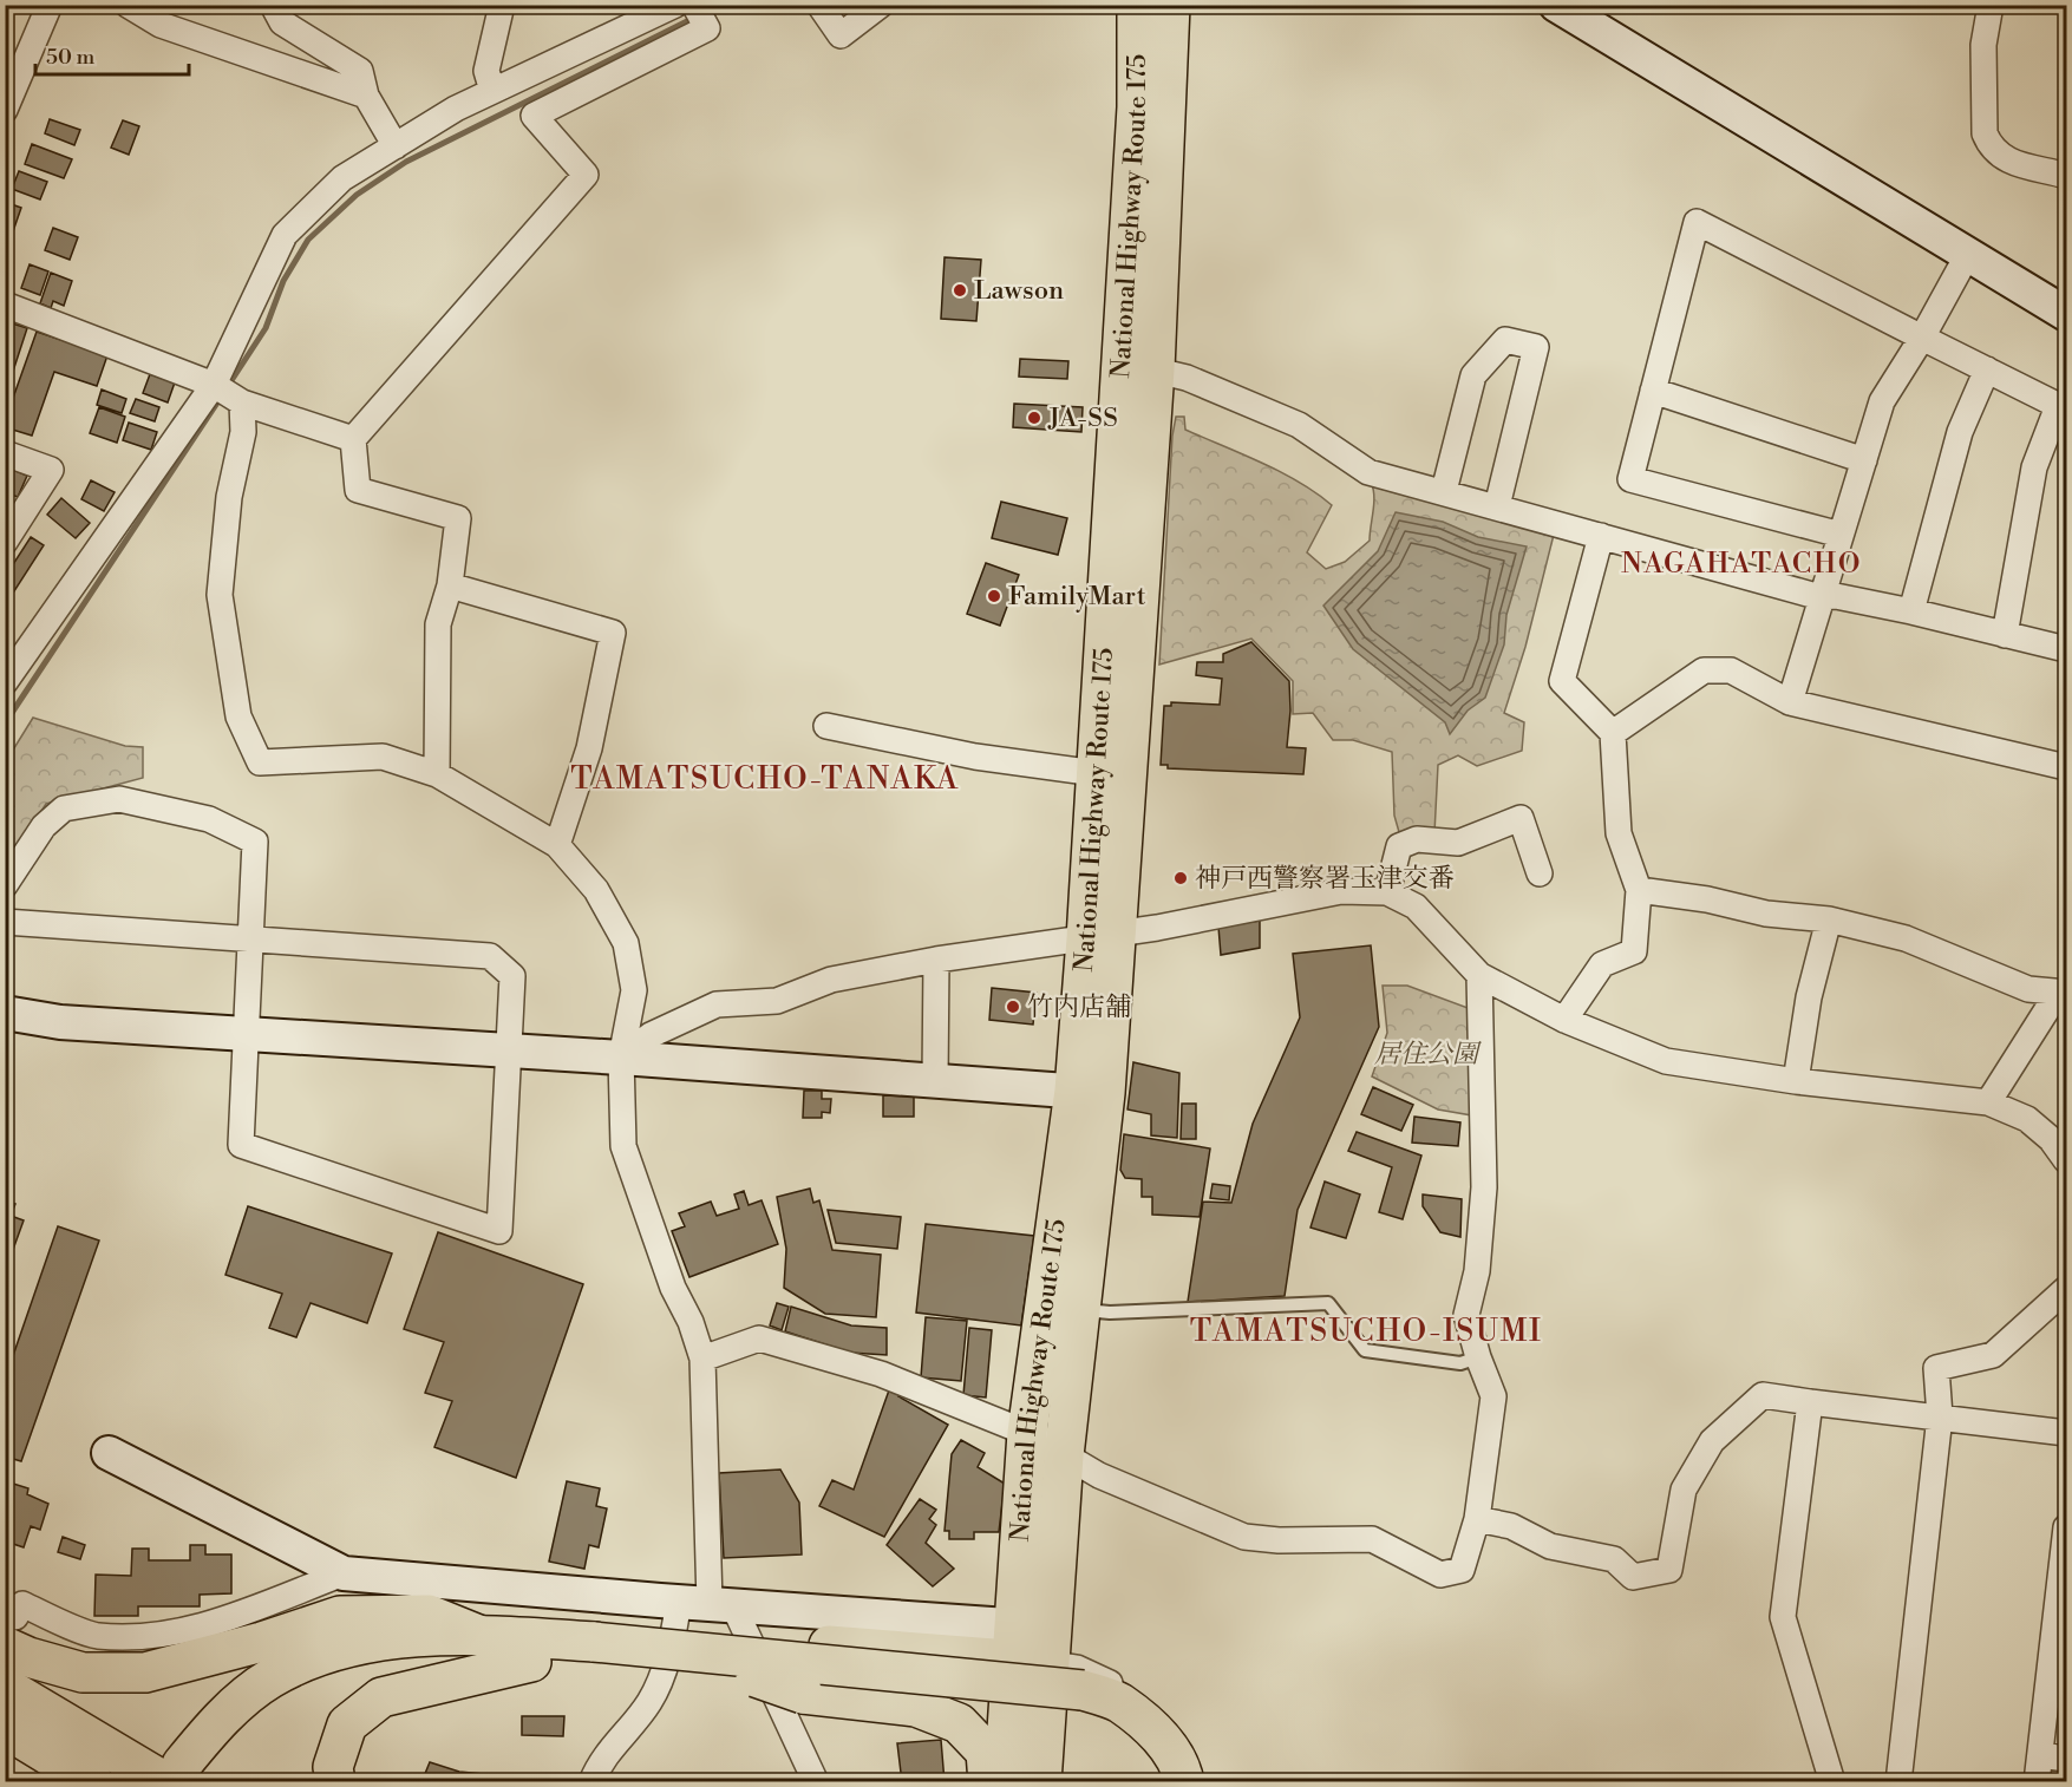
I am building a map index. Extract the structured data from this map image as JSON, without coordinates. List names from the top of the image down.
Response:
{
  "streets": {
    "highway": ["National Highway Route 175"]
  },
  "districts": ["NAGAHATACHO", "TAMATSUCHO-TANAKA", "TAMATSUCHO-ISUMI"],
  "parks": ["居住公園"],
  "places": [
    "Lawson",
    "JA-SS",
    "FamilyMart",
    "神戸西警察署玉津交番",
    "竹内店舗"
  ],
  "scale_bar": "50 m"
}
